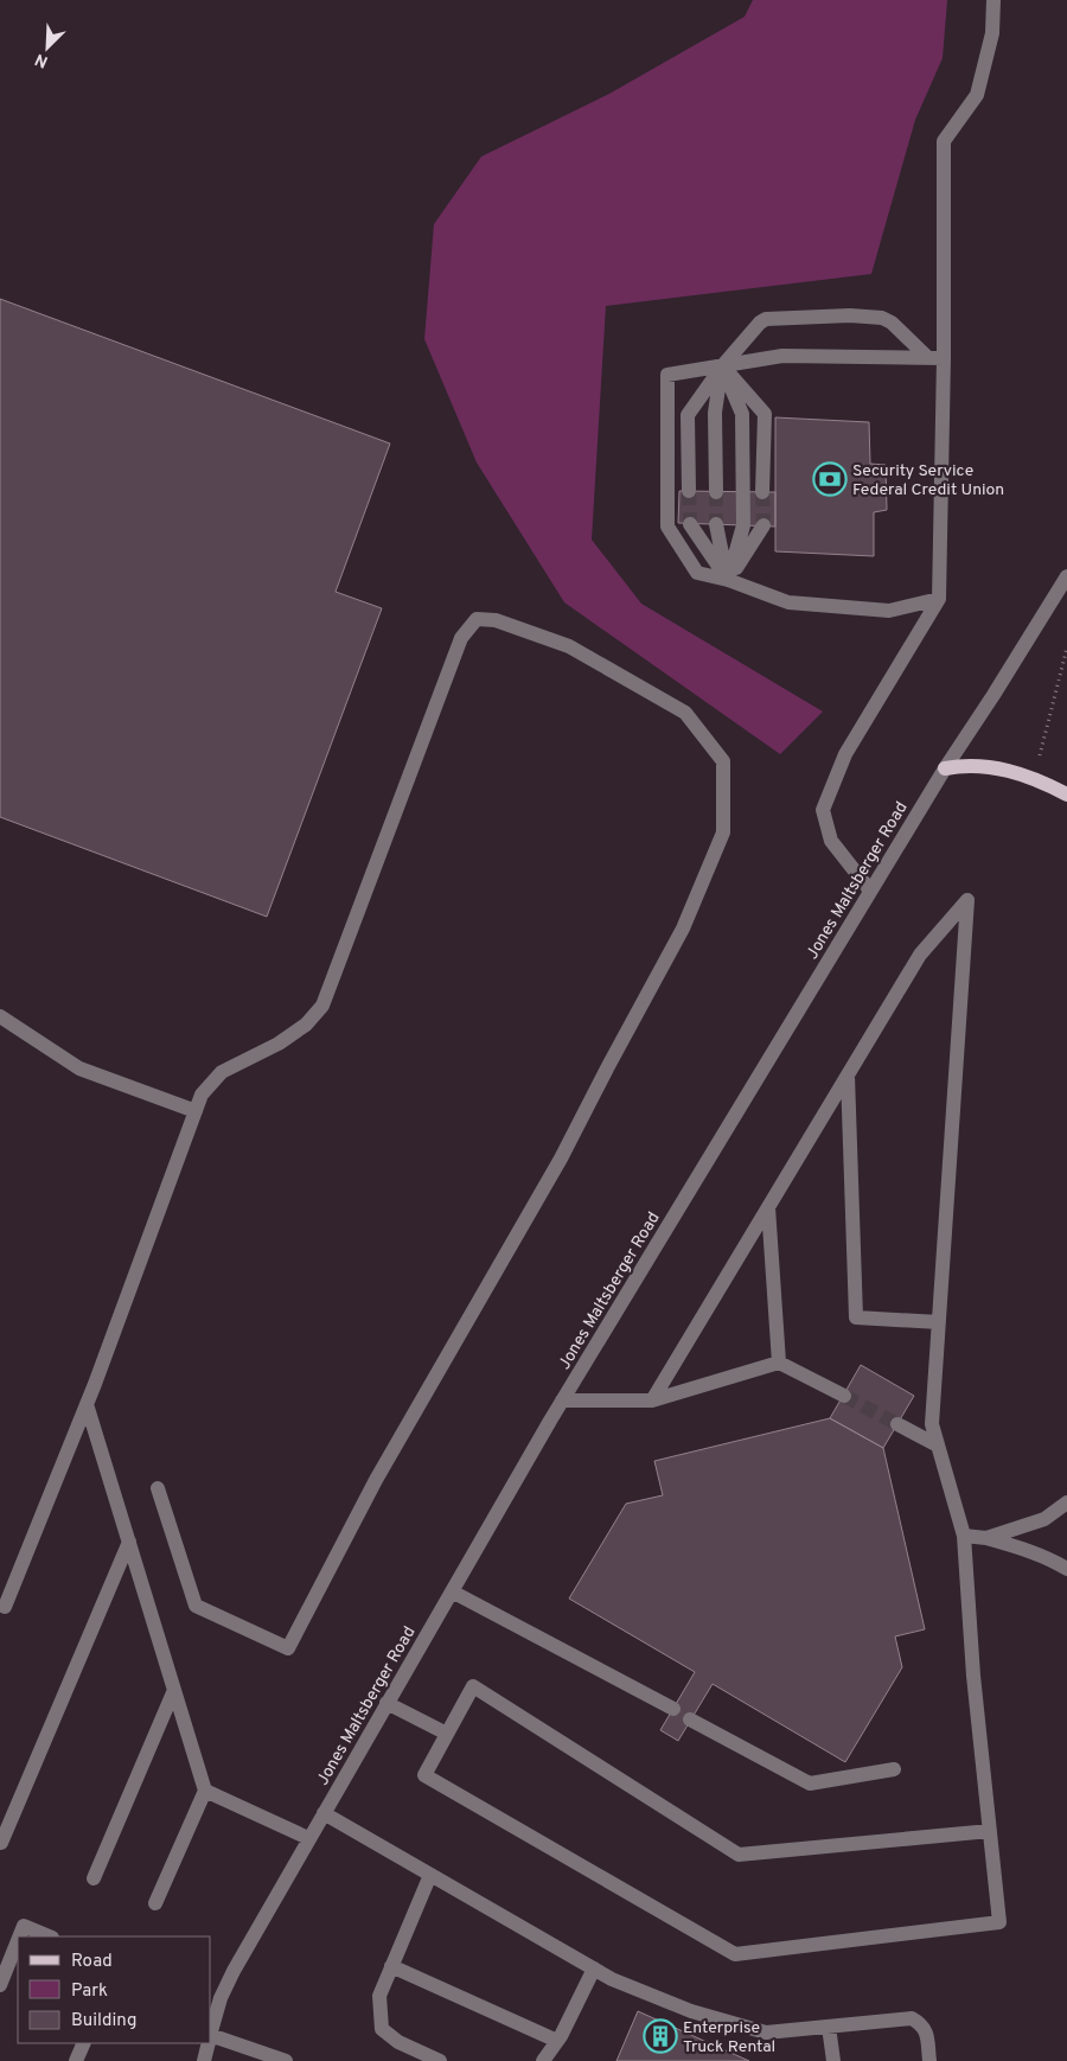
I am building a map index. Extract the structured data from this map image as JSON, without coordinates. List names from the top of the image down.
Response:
{
  "streets": {
    "street": ["Jones Maltsberger Road"]
  },
  "places": {
    "bank": ["Security Service Federal Credit Union"],
    "building": ["Enterprise Truck Rental"]
  },
  "legend": ["Road", "Park", "Building"],
  "north": "bottom left"
}
